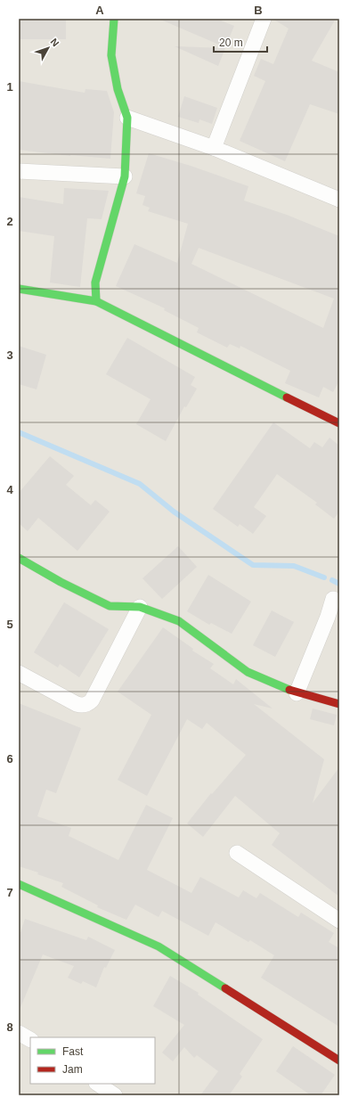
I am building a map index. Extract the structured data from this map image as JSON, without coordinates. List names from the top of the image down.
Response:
{
  "legend": ["Fast", "Jam"],
  "scale_bar": "20 m",
  "north": "top right",
  "grid": {
    "columns": ["A", "B"],
    "rows": [
      "1",
      "2",
      "3",
      "4",
      "5",
      "6",
      "7",
      "8"
    ]
  }
}
